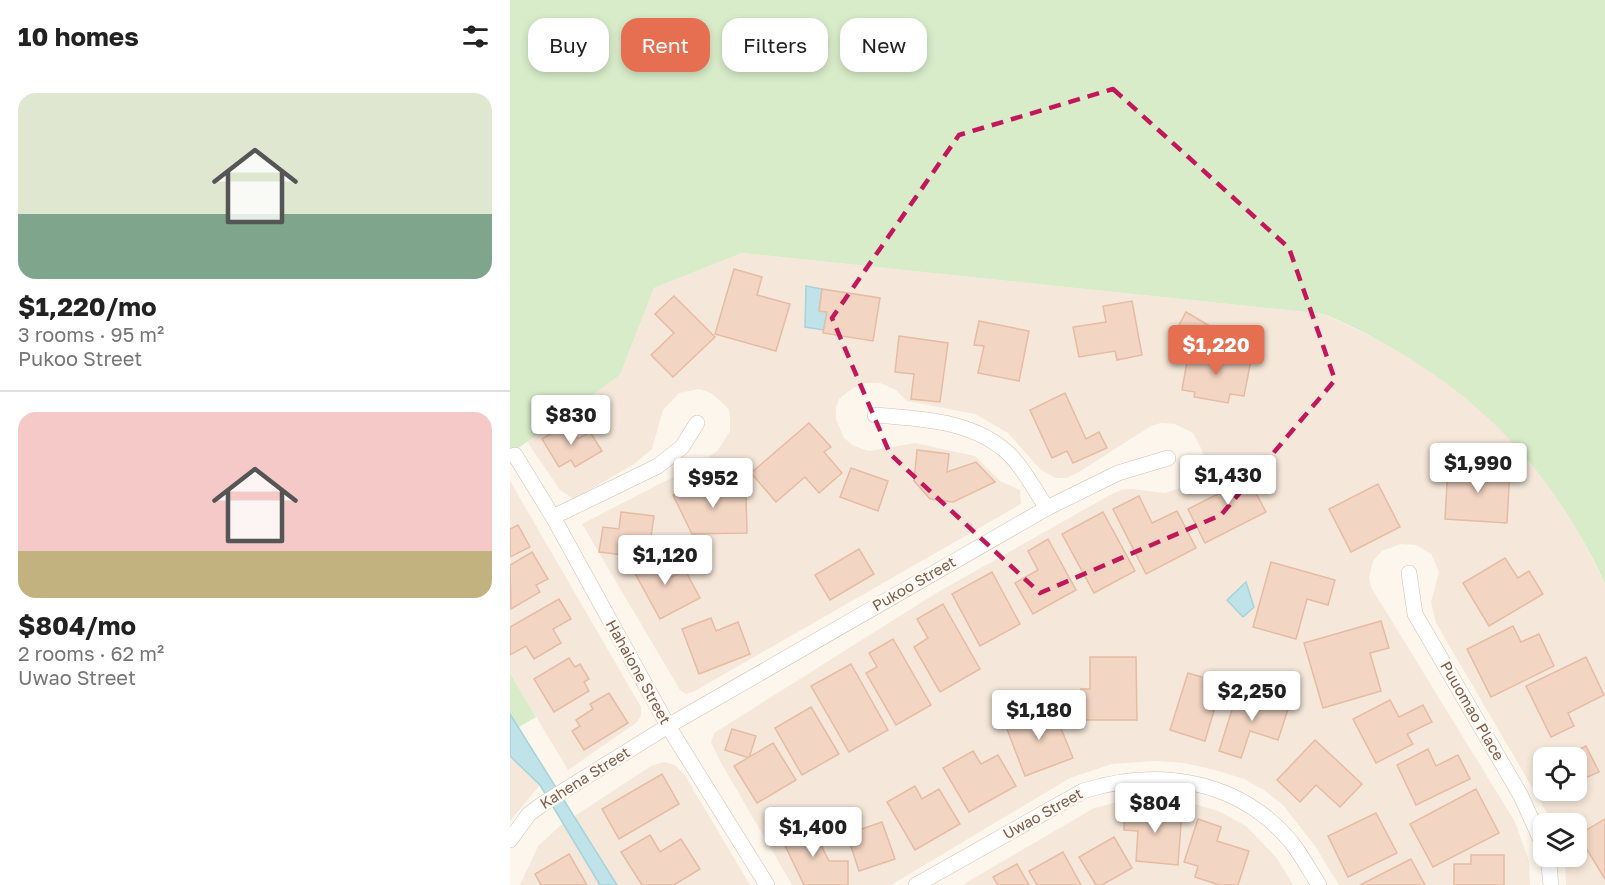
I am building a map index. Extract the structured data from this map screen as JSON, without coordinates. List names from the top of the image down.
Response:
{
  "streets": {
    "street": [
      "Pukoo Street",
      "Hahaione Street",
      "Puuomao Place",
      "Kahena Street",
      "Uwao Street"
    ]
  },
  "crossings": [
    ["Pukoo Street", "Hahaione Street"],
    ["Pukoo Street", "Kahena Street"],
    ["Hahaione Street", "Kahena Street"]
  ],
  "page": {
    "heading": "10 homes",
    "chip": [
      "Buy",
      "Rent",
      "Filters",
      "New"
    ],
    "list": [
      {
        "name": "$1,220/mo",
        "note": "3 rooms · 95 m² · Pukoo Street"
      },
      {
        "name": "$804/mo",
        "note": "2 rooms · 62 m² · Uwao Street"
      }
    ],
    "price": [
      "$1,220",
      "$830",
      "$1,990",
      "$1,430",
      "$952",
      "$1,120",
      "$2,250",
      "$1,180",
      "$804",
      "$1,400"
    ]
  }
}
